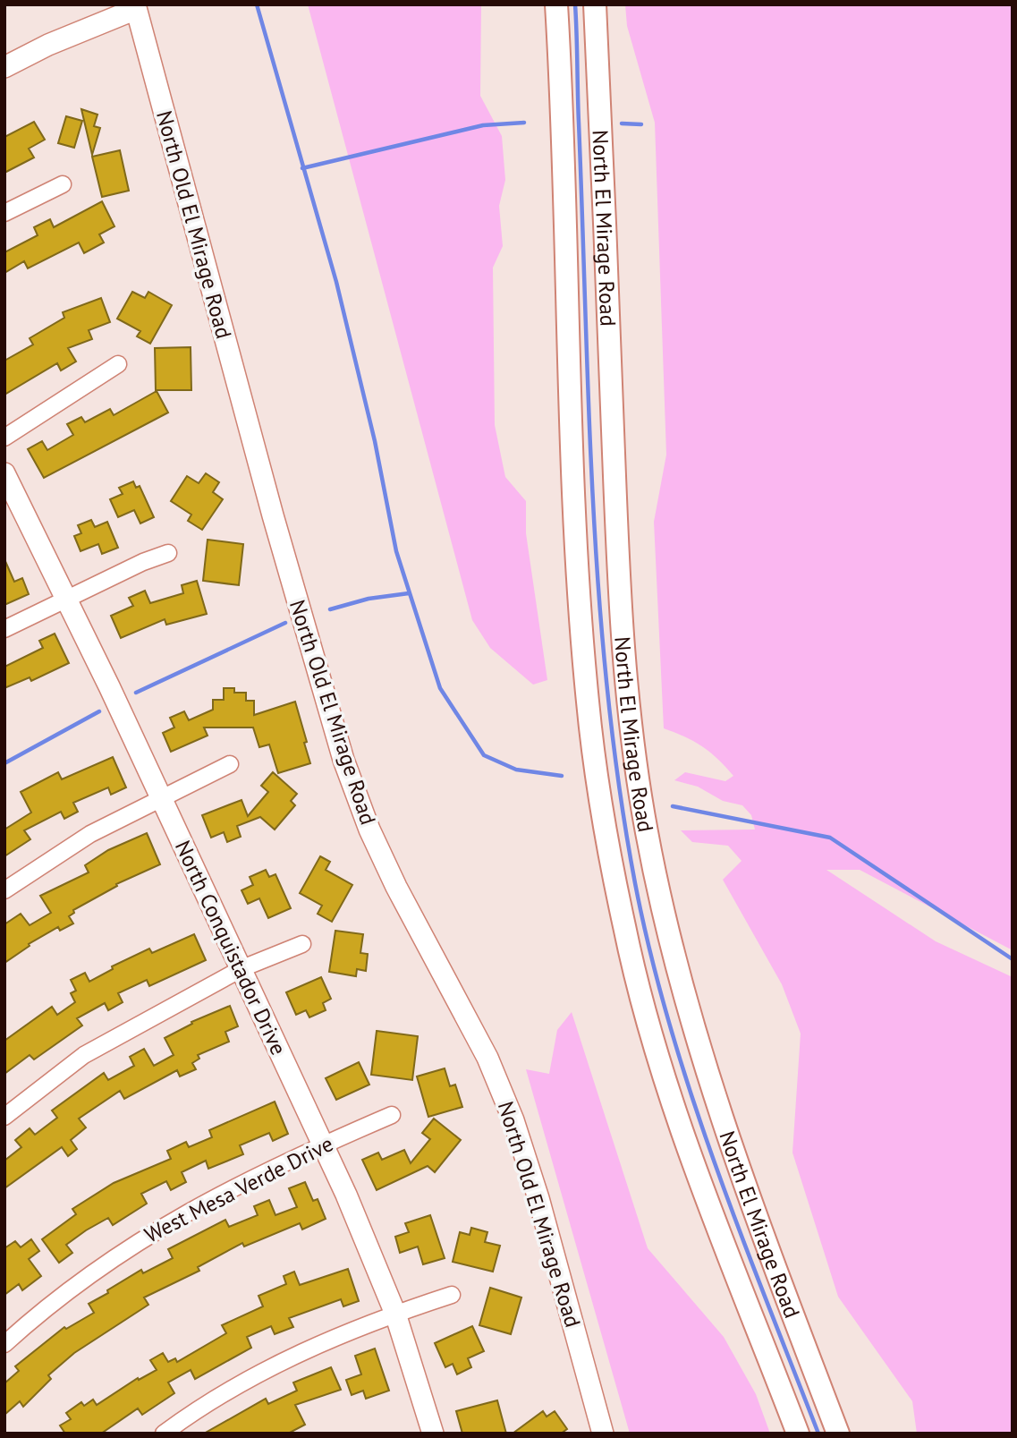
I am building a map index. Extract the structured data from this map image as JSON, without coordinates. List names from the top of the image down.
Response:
{
  "streets": {
    "main road": ["North El Mirage Road"],
    "street": ["North Old El Mirage Road", "North Conquistador Drive", "West Mesa Verde Drive"]
  },
  "crossings": [
    ["North Conquistador Drive", "West Mesa Verde Drive"]
  ]
}
